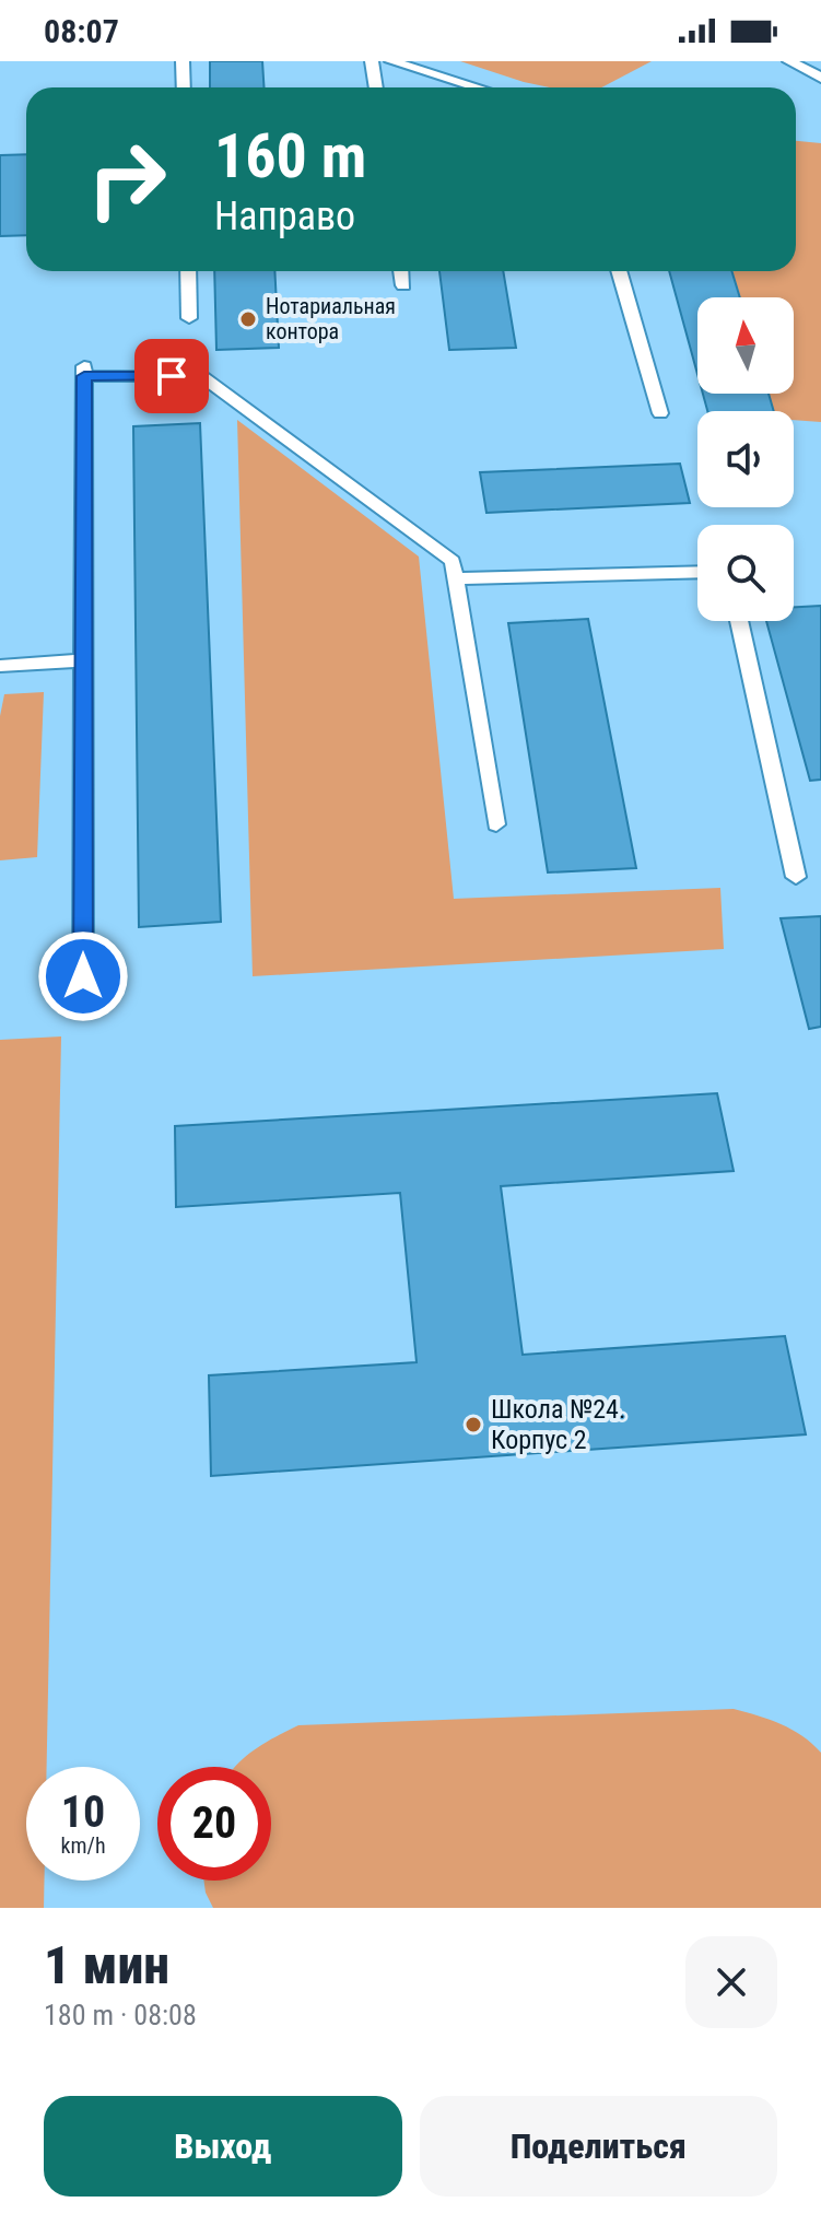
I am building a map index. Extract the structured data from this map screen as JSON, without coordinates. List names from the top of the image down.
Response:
{
  "places": ["Нотариальная контора", "Школа №24. Корпус 2"],
  "north": "top",
  "page": {
    "status": "08:07",
    "turn": ["160 m", "Направо"],
    "speed": "10 km/h",
    "limit": "20",
    "heading": ["1 мин", "180 m · 08:08"],
    "buttons": ["Выход", "Поделиться"]
  }
}
